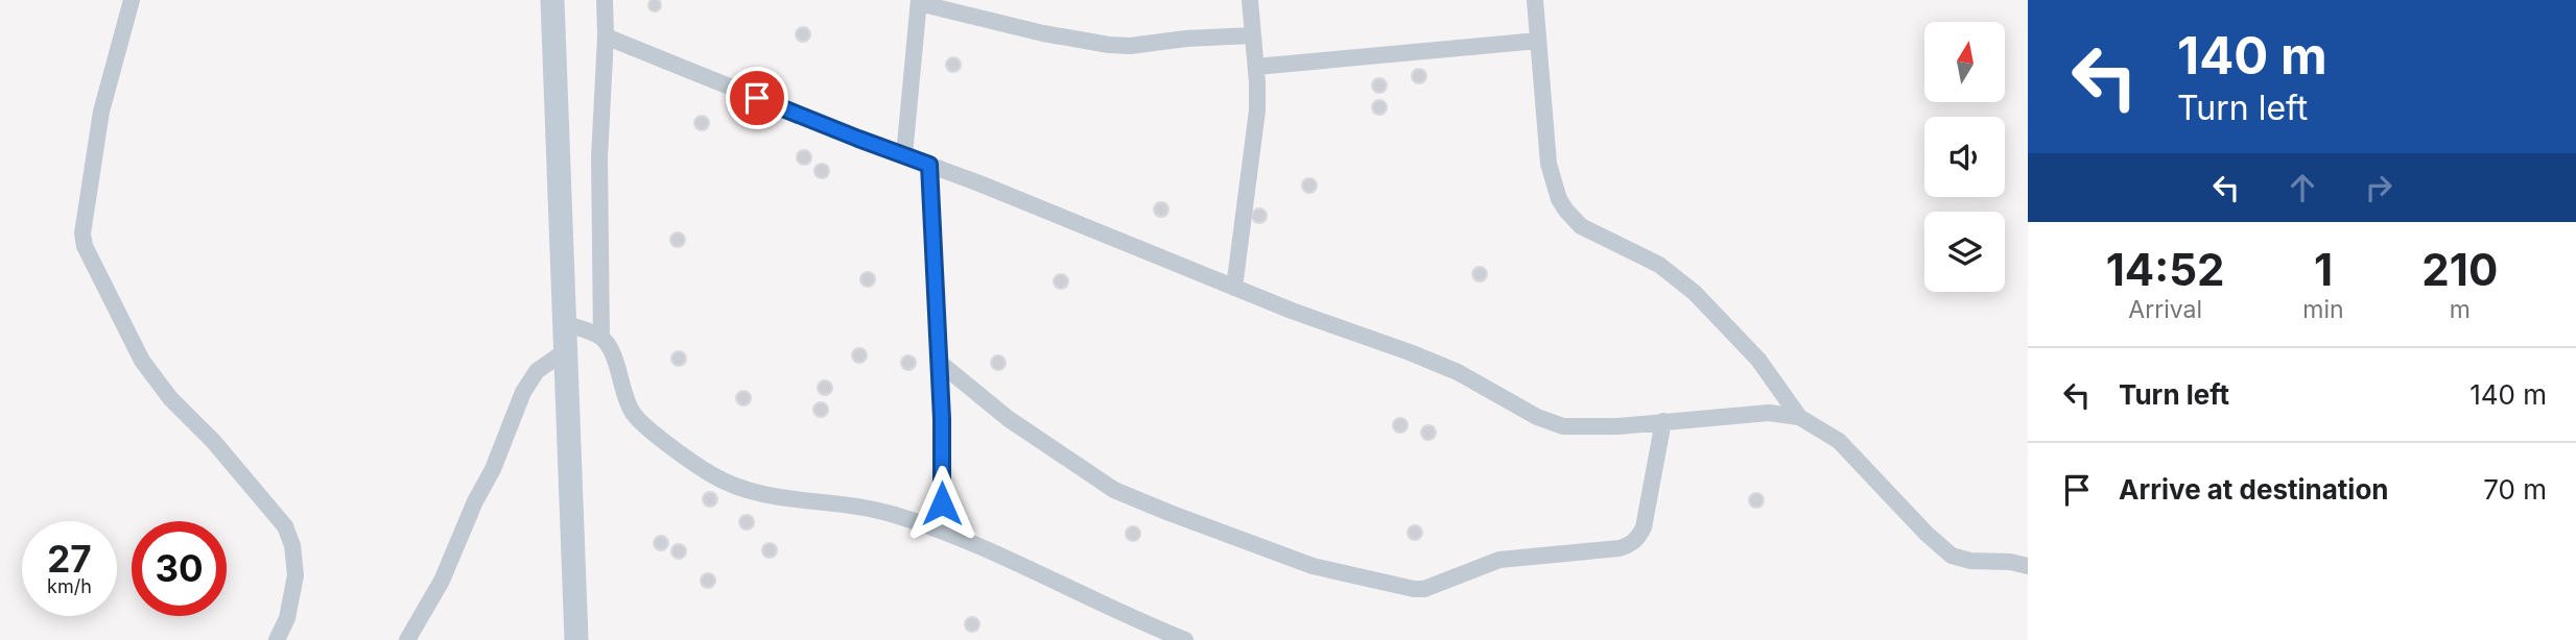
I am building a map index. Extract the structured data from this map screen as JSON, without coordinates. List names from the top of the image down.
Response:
{
  "north": "top",
  "page": {
    "turn": ["140 m", "Turn left"],
    "eta": [
      "14:52",
      "Arrival",
      "1",
      "min",
      "210",
      "m"
    ],
    "list": [
      {
        "name": "Turn left",
        "value": "140 m"
      },
      {
        "name": "Arrive at destination",
        "value": "70 m"
      }
    ],
    "speed": "27 km/h",
    "limit": "30"
  }
}
